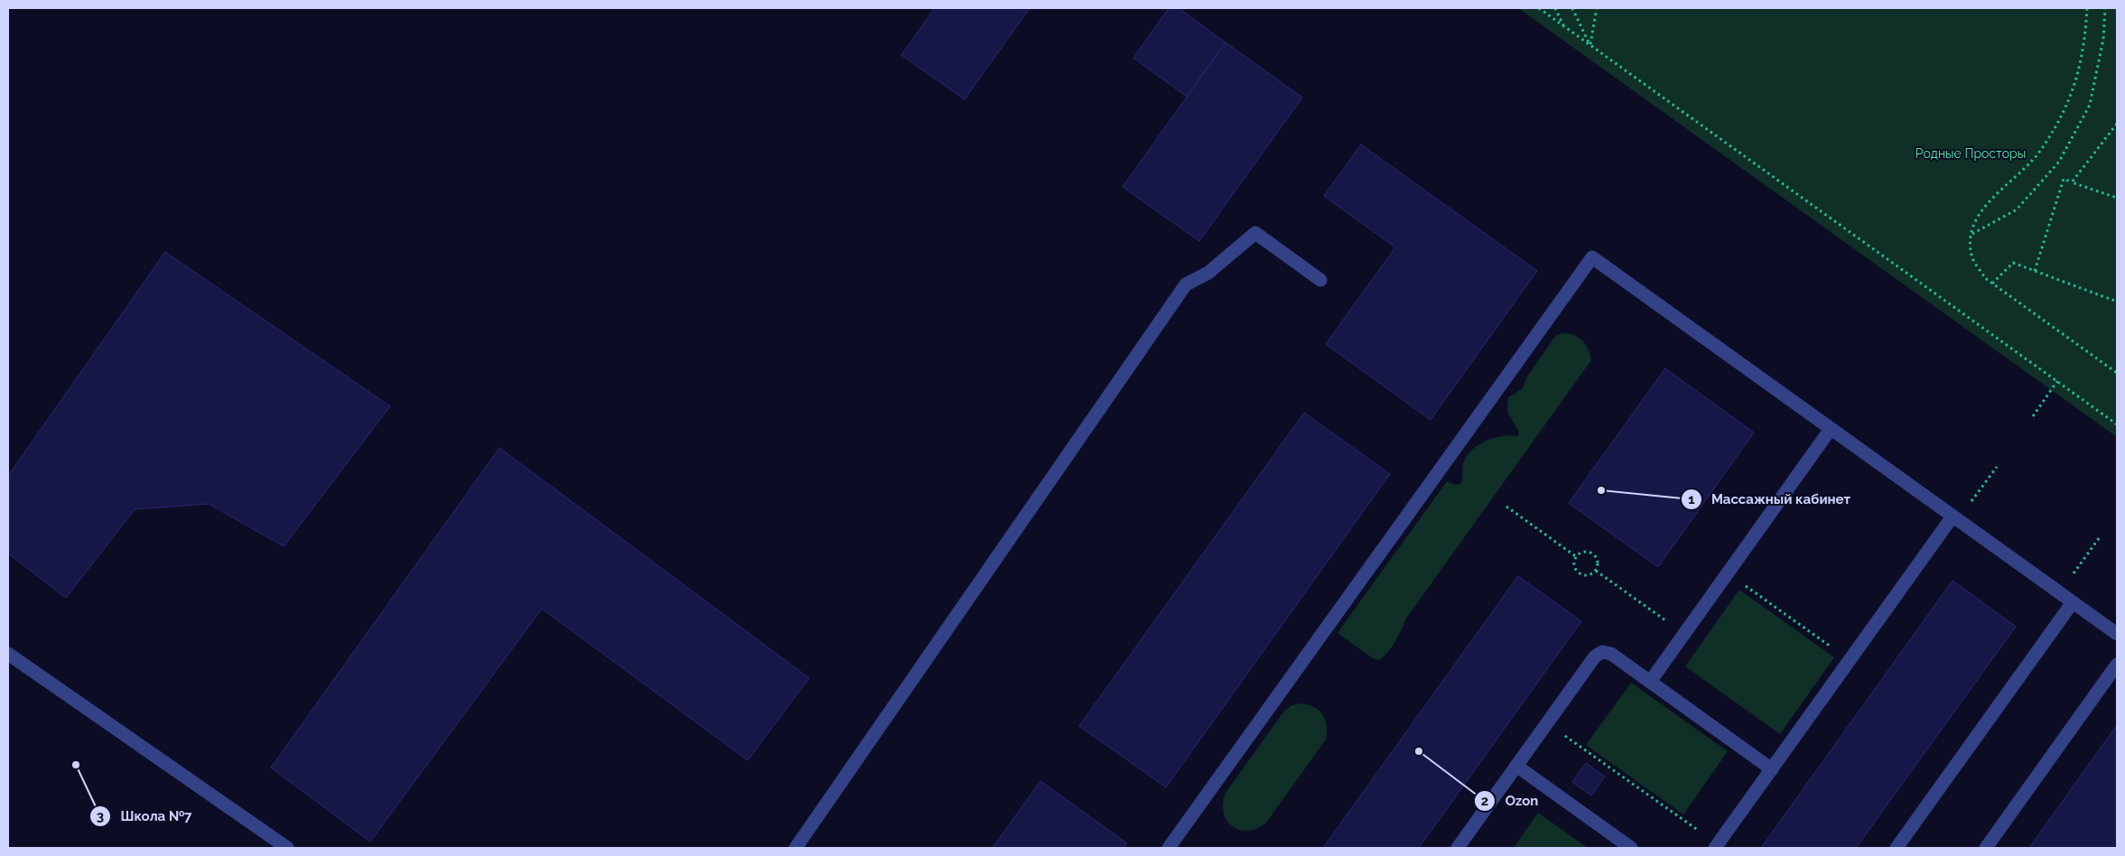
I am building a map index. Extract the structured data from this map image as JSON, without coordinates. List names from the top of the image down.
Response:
{
  "parks": ["Родные Просторы"],
  "places": ["Массажный кабинет", "Ozon", "Школа №7"]
}
